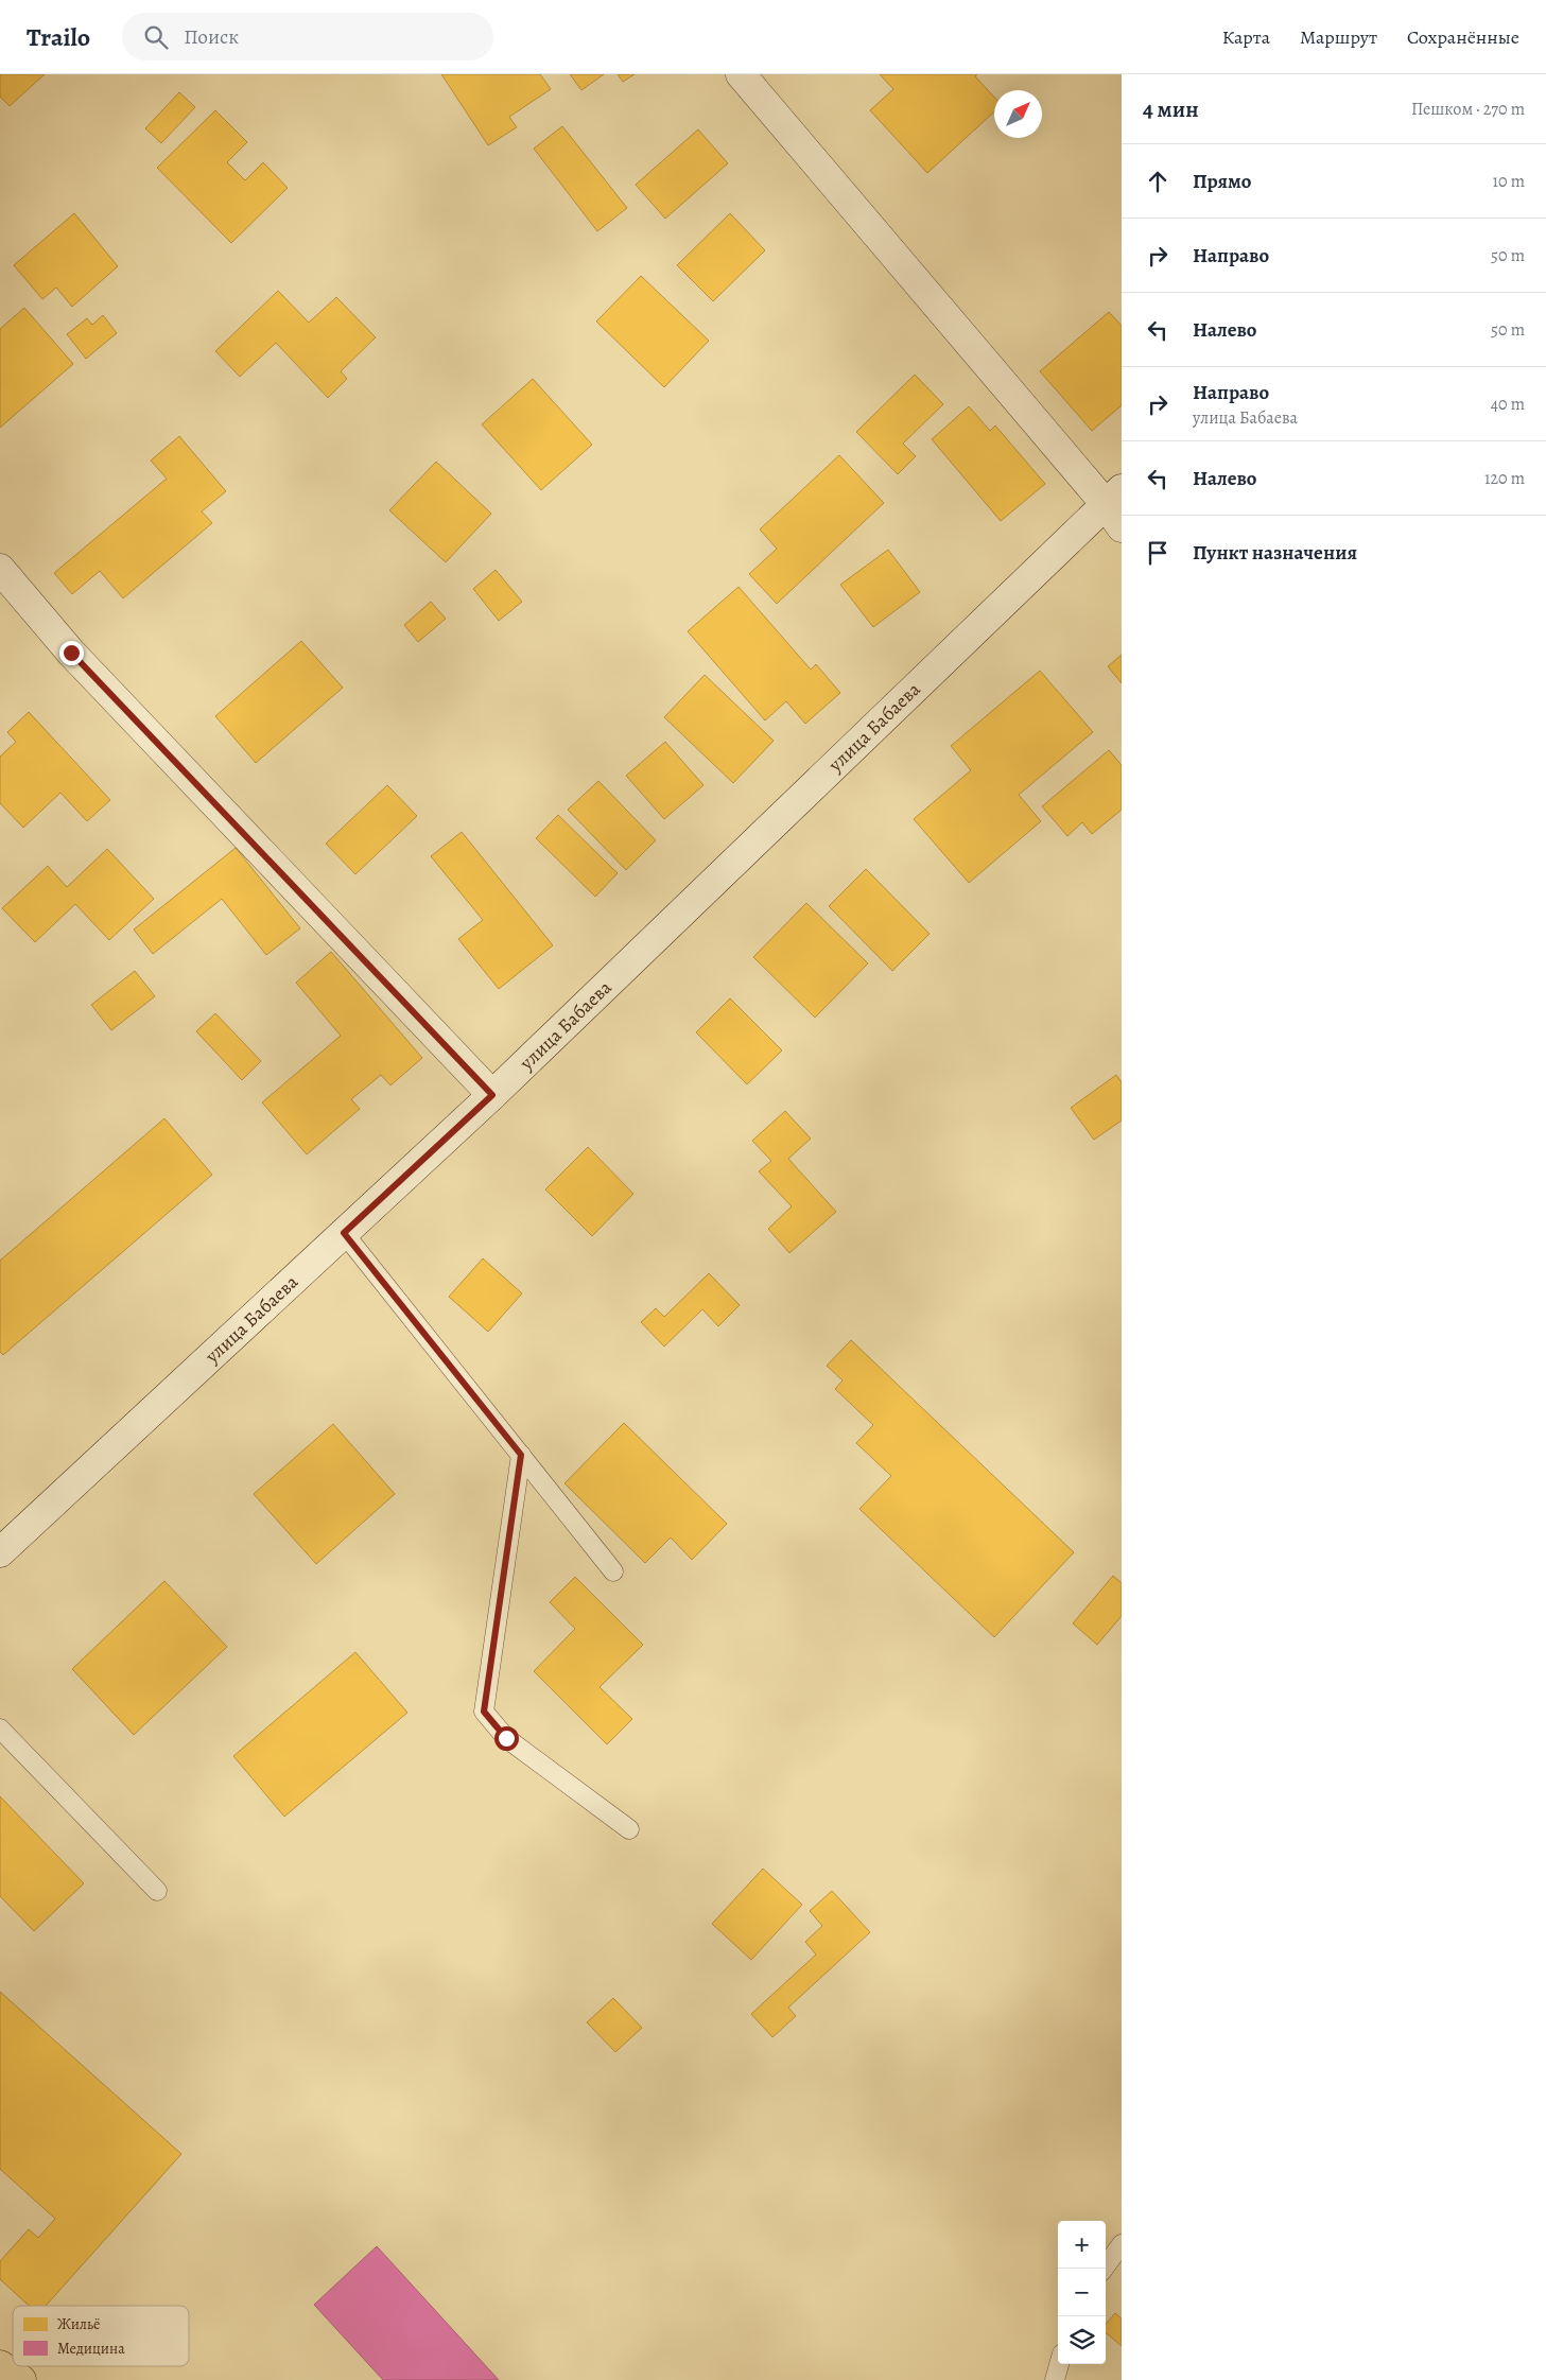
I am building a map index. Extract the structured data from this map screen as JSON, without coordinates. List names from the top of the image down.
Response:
{
  "streets": {
    "street": ["улица Бабаева"]
  },
  "legend": ["Жильё", "Медицина"],
  "north": "top right",
  "page": {
    "header": "Trailo",
    "search": "Поиск",
    "nav": ["Карта", "Маршрут", "Сохранённые"],
    "heading": ["4 мин", "Пешком · 270 m"],
    "list": [
      ["Прямо", "10 m"],
      ["Направо", "50 m"],
      ["Налево", "50 m"],
      ["Направо", "улица Бабаева", "40 m"],
      ["Налево", "120 m"],
      "Пункт назначения"
    ],
    "map_buttons": ["+", "−"]
  }
}
